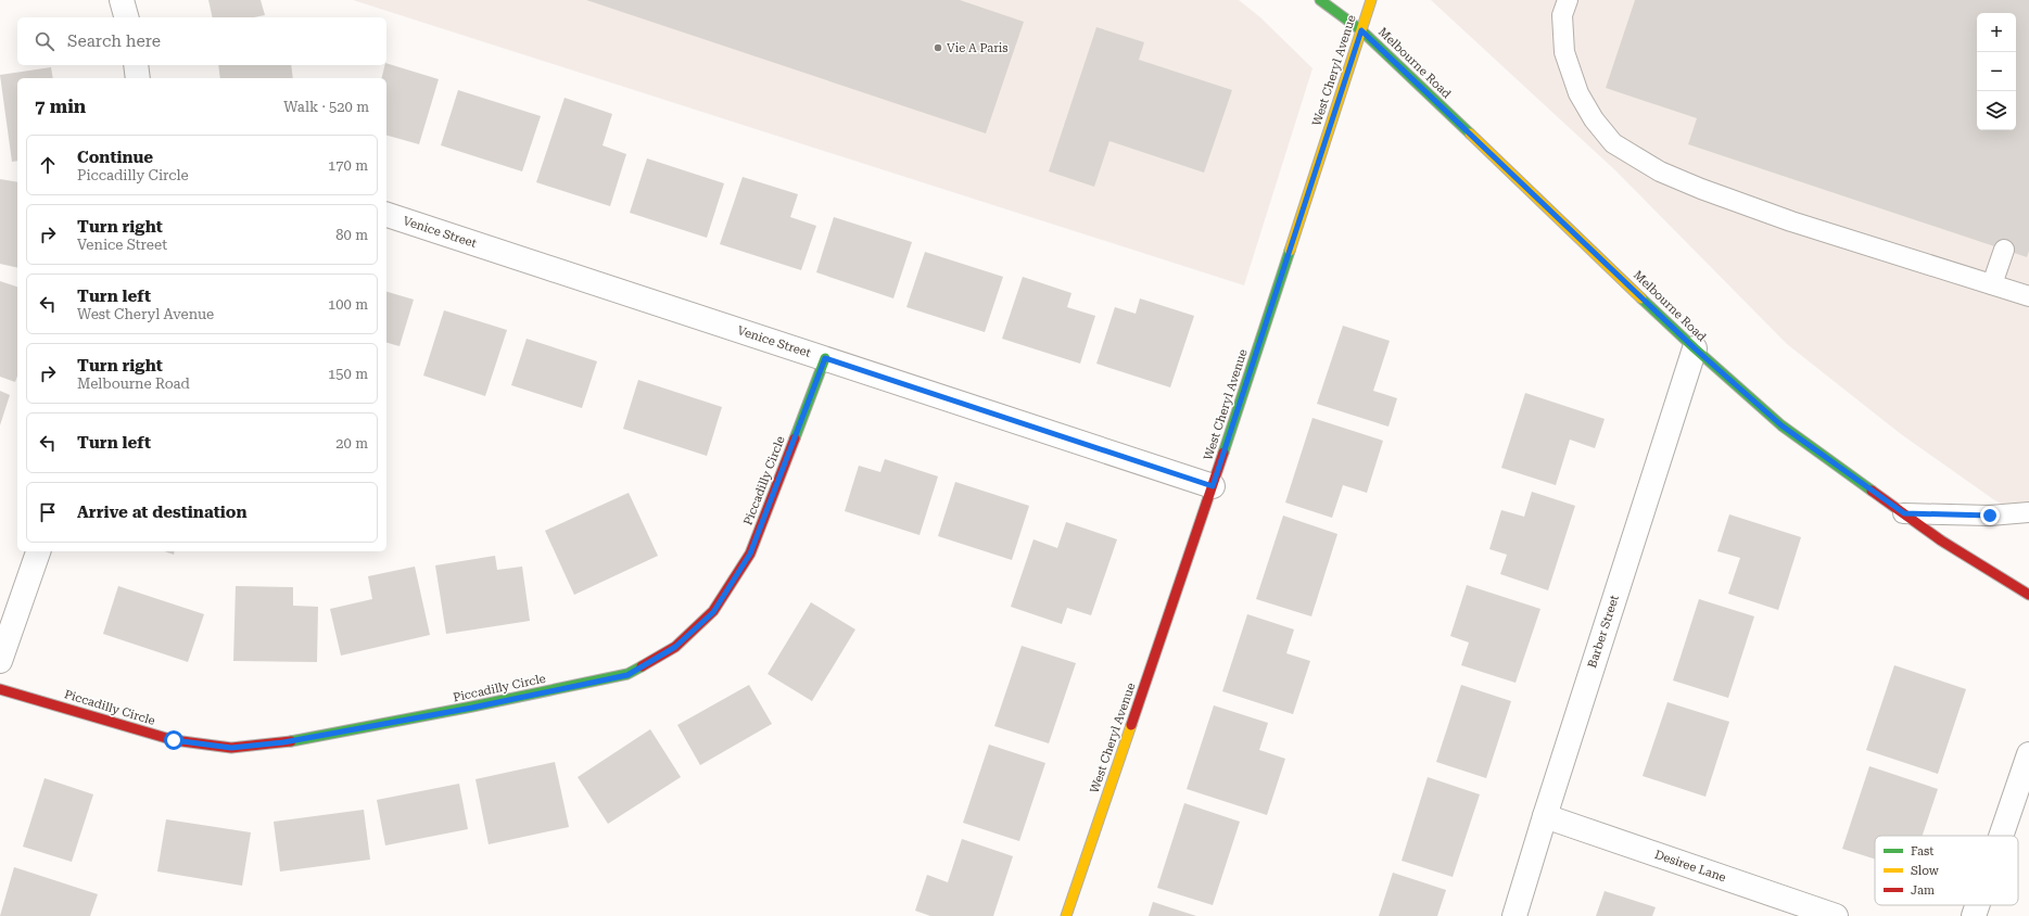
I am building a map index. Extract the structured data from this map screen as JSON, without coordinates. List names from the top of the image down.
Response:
{
  "streets": {
    "street": [
      "Melbourne Road",
      "West Cheryl Avenue",
      "Venice Street",
      "Piccadilly Circle",
      "Barber Street",
      "Desiree Lane"
    ]
  },
  "crossings": [
    ["Melbourne Road", "West Cheryl Avenue"],
    ["Melbourne Road", "Barber Street"],
    ["West Cheryl Avenue", "Venice Street"],
    ["Venice Street", "Piccadilly Circle"],
    ["Barber Street", "Desiree Lane"]
  ],
  "places": ["Vie A Paris"],
  "legend": ["Fast", "Slow", "Jam"],
  "page": {
    "map_buttons": ["+", "−"],
    "search": "Search here",
    "heading": ["7 min", "Walk · 520 m"],
    "list": [
      ["Continue", "Piccadilly Circle", "170 m"],
      ["Turn right", "Venice Street", "80 m"],
      ["Turn left", "West Cheryl Avenue", "100 m"],
      ["Turn right", "Melbourne Road", "150 m"],
      ["Turn left", "20 m"],
      "Arrive at destination"
    ]
  }
}
